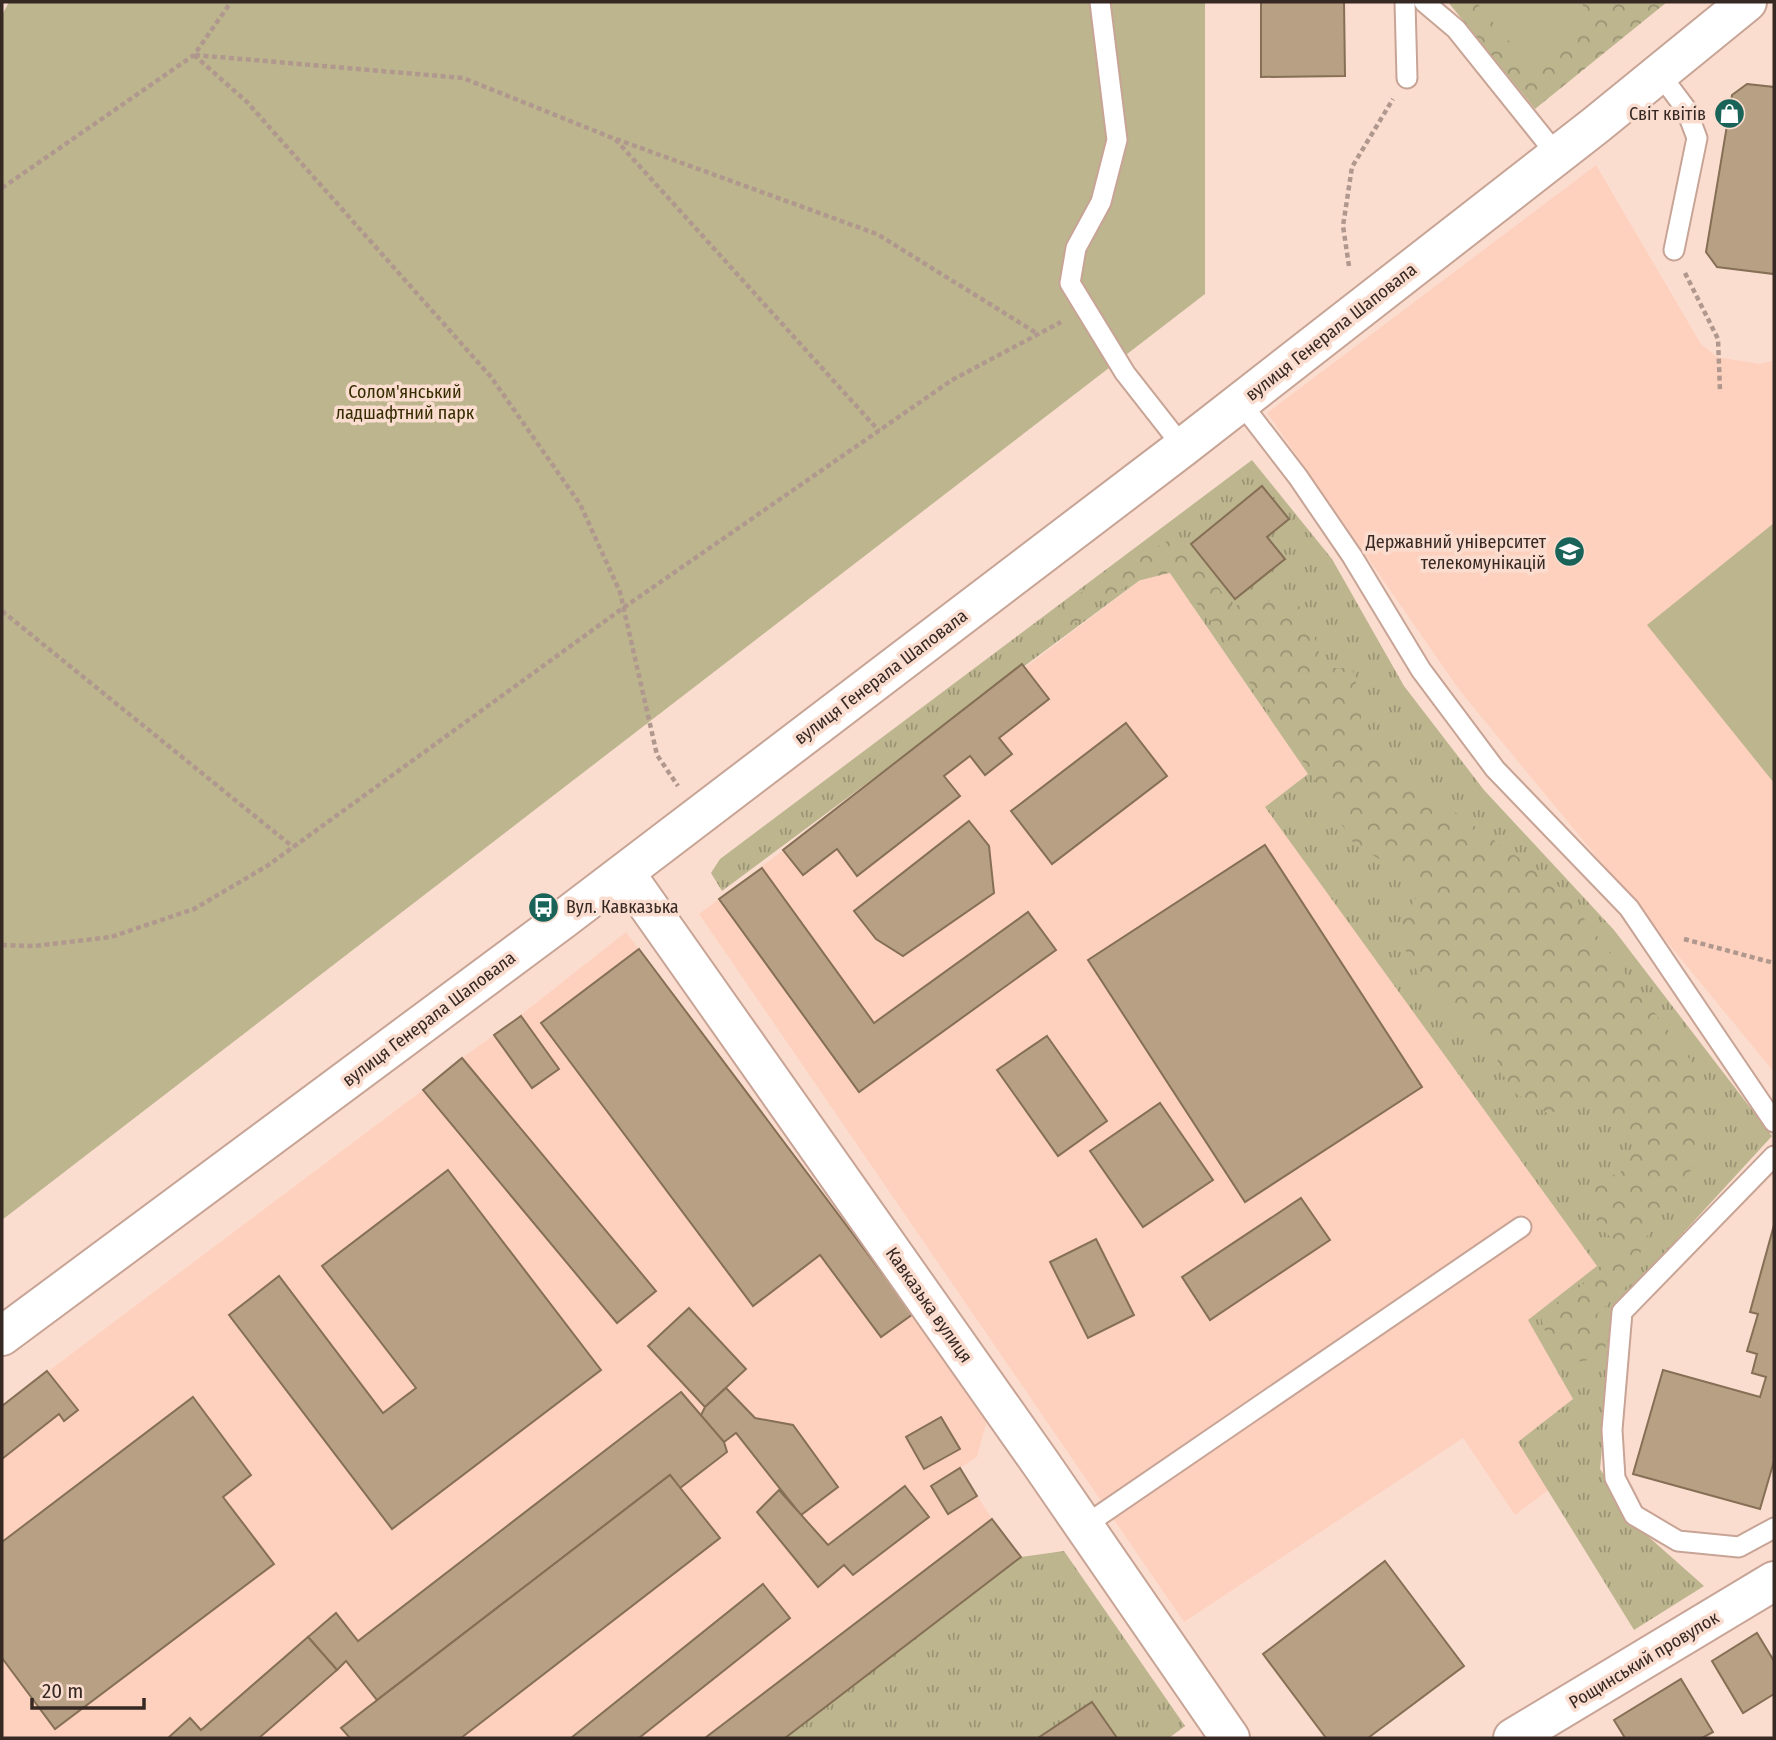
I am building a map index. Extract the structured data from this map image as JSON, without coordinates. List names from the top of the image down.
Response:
{
  "streets": {
    "street": ["вулиця Генерала Шаповала", "Кавказька вулиця", "Рощинський провулок"]
  },
  "crossings": [
    ["вулиця Генерала Шаповала", "Кавказька вулиця"]
  ],
  "parks": ["Солом'янський ладшафтний парк"],
  "places": {
    "shop": ["Світ квітів"],
    "school or university": ["Державний університет телекомунікацій"],
    "bus stop": ["Вул. Кавказька"]
  },
  "scale_bar": "20 m"
}
